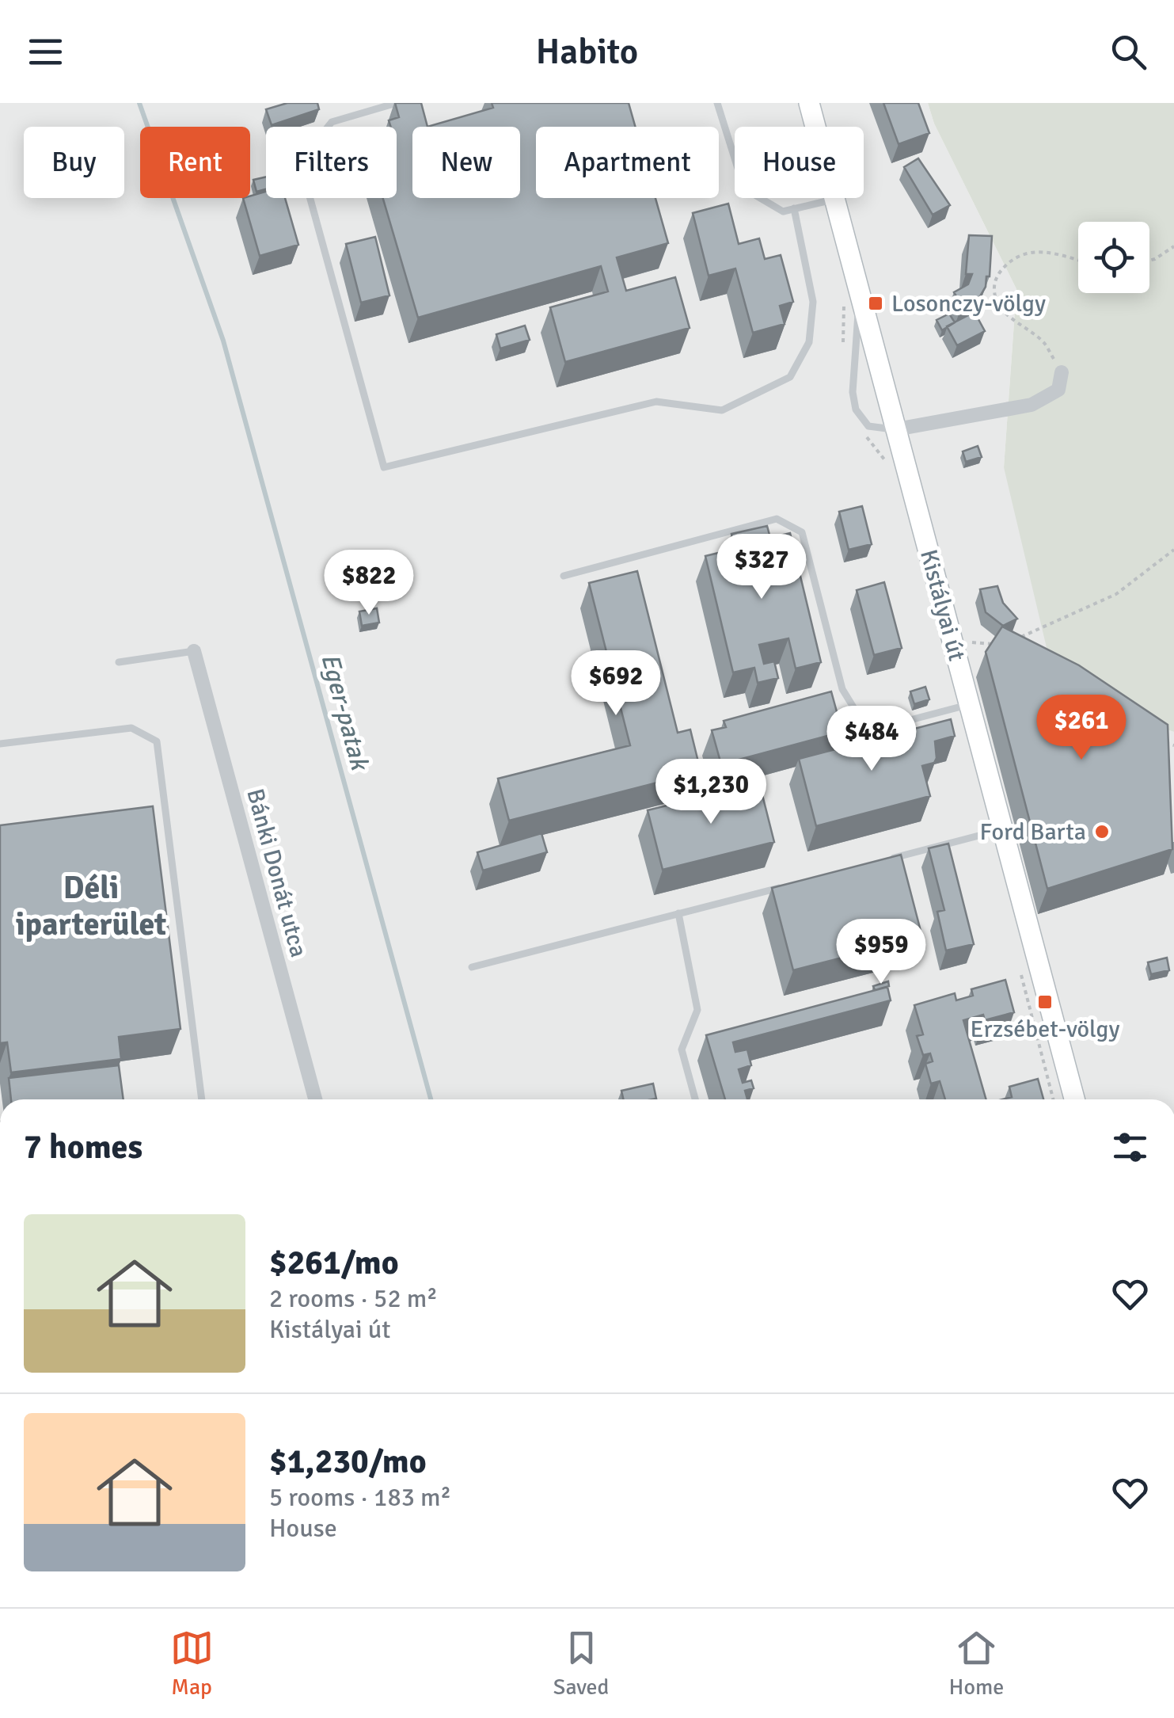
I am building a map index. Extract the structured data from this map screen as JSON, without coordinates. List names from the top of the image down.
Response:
{
  "streets": {
    "main road": ["Kistályai út"],
    "street": ["Bánki Donát utca"]
  },
  "districts": ["Déli iparterület"],
  "water": ["Eger-patak"],
  "places": {
    "transit": ["Losonczy-völgy", "Erzsébet-völgy"],
    "other": ["Ford Barta"]
  },
  "page": {
    "header": "Habito",
    "chip": [
      "Buy",
      "Rent",
      "Filters",
      "New",
      "Apartment",
      "House"
    ],
    "price": [
      "$327",
      "$822",
      "$692",
      "$261",
      "$484",
      "$1,230",
      "$959"
    ],
    "heading": "7 homes",
    "list": [
      {
        "name": "$261/mo",
        "note": "2 rooms · 52 m² · Kistályai út"
      },
      {
        "name": "$1,230/mo",
        "note": "5 rooms · 183 m² · House"
      }
    ],
    "tabs": ["Map", "Saved", "Home"]
  }
}
